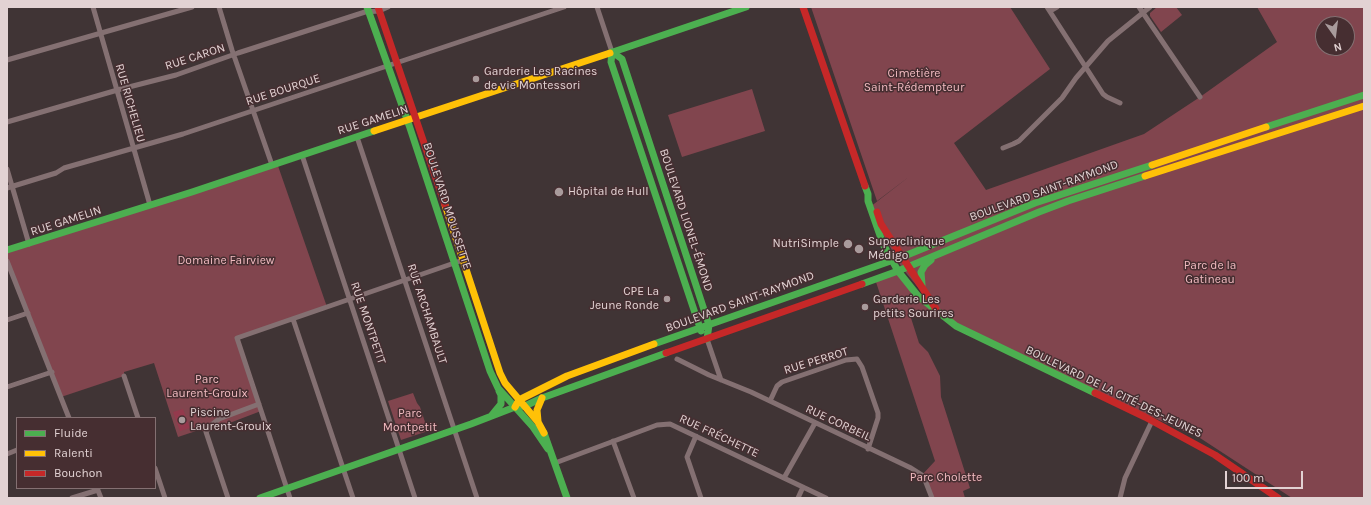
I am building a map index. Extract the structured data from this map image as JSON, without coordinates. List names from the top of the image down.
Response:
{
  "streets": {
    "street": [
      "RUE CARON",
      "RUE BOURQUE",
      "RUE RICHELIEU",
      "RUE GAMELIN",
      "BOULEVARD SAINT-RAYMOND",
      "BOULEVARD MOUSSETTE",
      "BOULEVARD LIONEL-ÉMOND",
      "RUE ARCHAMBAULT",
      "RUE MONTPETIT",
      "RUE PERROT",
      "BOULEVARD DE LA CITÉ-DES-JEUNES",
      "RUE CORBEIL",
      "RUE FRÉCHETTE"
    ]
  },
  "crossings": [
    ["RUE CARON", "RUE RICHELIEU"],
    ["RUE CARON", "BOULEVARD MOUSSETTE"],
    ["RUE BOURQUE", "RUE RICHELIEU"],
    ["RUE BOURQUE", "BOULEVARD MOUSSETTE"],
    ["RUE RICHELIEU", "RUE GAMELIN"],
    ["RUE GAMELIN", "BOULEVARD MOUSSETTE"],
    ["RUE GAMELIN", "BOULEVARD LIONEL-ÉMOND"],
    ["RUE GAMELIN", "RUE ARCHAMBAULT"],
    ["RUE GAMELIN", "RUE MONTPETIT"],
    ["BOULEVARD SAINT-RAYMOND", "BOULEVARD MOUSSETTE"],
    ["BOULEVARD SAINT-RAYMOND", "BOULEVARD LIONEL-ÉMOND"],
    ["BOULEVARD SAINT-RAYMOND", "RUE ARCHAMBAULT"],
    ["BOULEVARD SAINT-RAYMOND", "RUE MONTPETIT"],
    ["BOULEVARD SAINT-RAYMOND", "BOULEVARD DE LA CITÉ-DES-JEUNES"],
    ["RUE PERROT", "RUE CORBEIL"]
  ],
  "parks": [
    "Cimetière Saint-Rédempteur",
    "Domaine Fairview",
    "Parc de la Gatineau",
    "Parc Laurent-Groulx",
    "Parc Montpetit",
    "Parc Cholette"
  ],
  "places": [
    "Garderie Les Racines de vie Montessori",
    "Hôpital de Hull",
    "NutriSimple",
    "Superclinique Médigo",
    "CPE La Jeune Ronde",
    "Garderie Les petits Sourires",
    "Piscine Laurent-Groulx"
  ],
  "legend": ["Fluide", "Ralenti", "Bouchon"],
  "scale_bar": "100 m",
  "north": "bottom"
}
